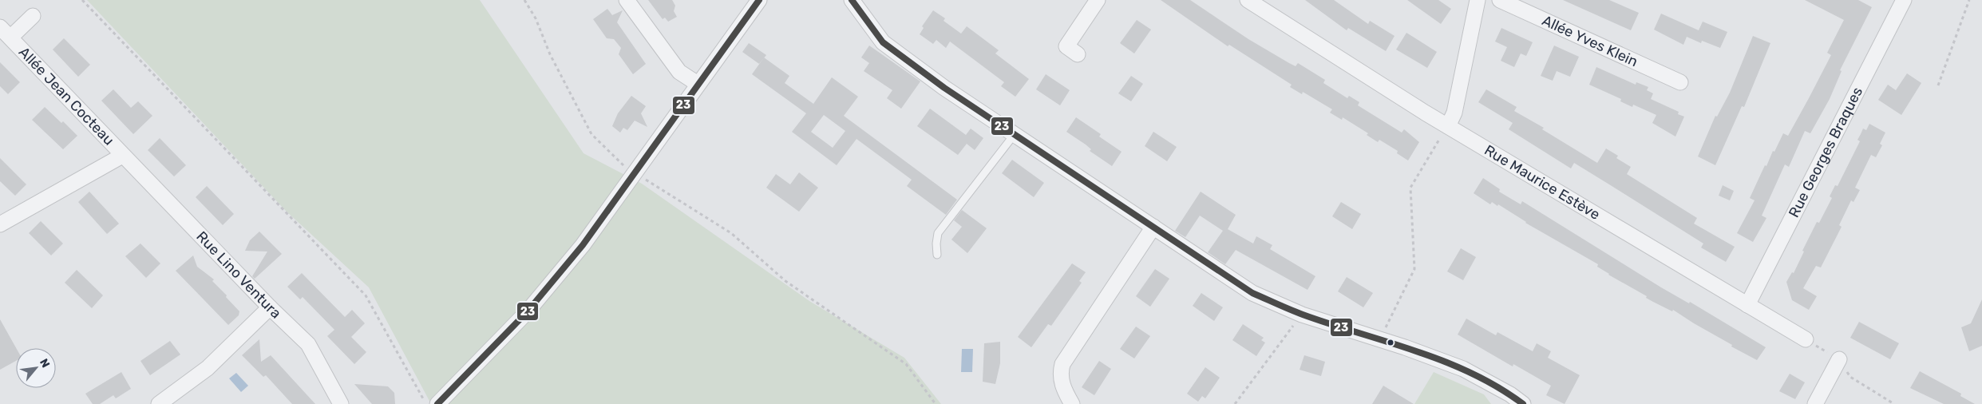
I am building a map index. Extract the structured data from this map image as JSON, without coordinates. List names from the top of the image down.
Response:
{
  "streets": {
    "street": [
      "Allée Yves Klein",
      "Allée Jean Cocteau",
      "Rue Georges Braques",
      "Rue Maurice Estève",
      "Rue Lino Ventura"
    ]
  },
  "crossings": [
    ["Allée Jean Cocteau", "Rue Lino Ventura"],
    ["Rue Georges Braques", "Rue Maurice Estève"]
  ],
  "lines": ["transit line 23"],
  "north": "top right"
}
